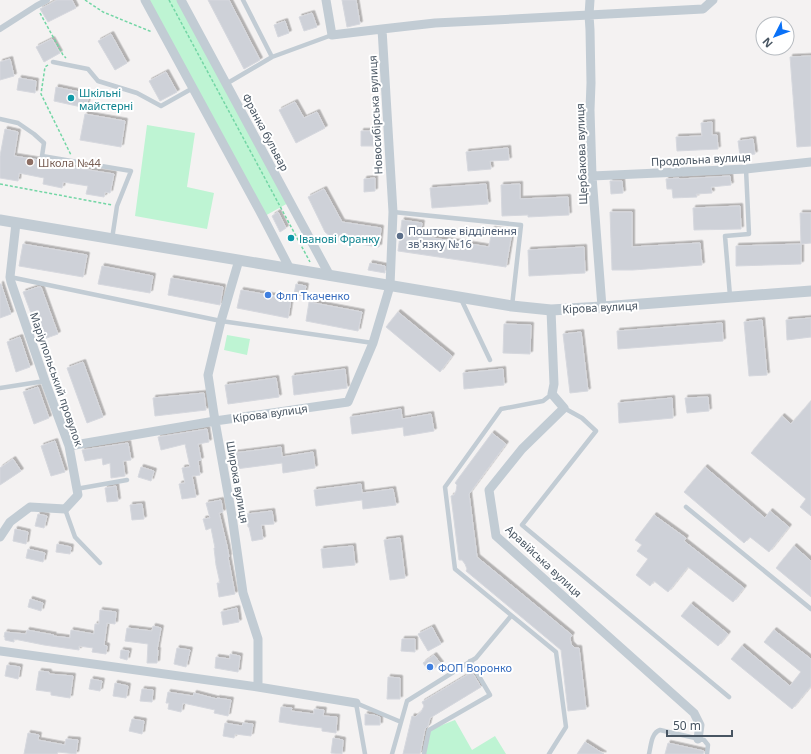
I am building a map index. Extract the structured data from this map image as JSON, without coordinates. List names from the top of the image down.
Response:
{
  "streets": {
    "street": [
      "Новосибірська вулиця",
      "Франка бульвар",
      "Щербакова вулиця",
      "Продольна вулиця",
      "Кірова вулиця",
      "Маріупольський провулок",
      "Широка вулиця",
      "Аравійська вулиця"
    ]
  },
  "crossings": [
    ["Новосибірська вулиця", "Кірова вулиця"],
    ["Франка бульвар", "Кірова вулиця"],
    ["Щербакова вулиця", "Продольна вулиця"],
    ["Щербакова вулиця", "Кірова вулиця"],
    ["Кірова вулиця", "Маріупольський провулок"],
    ["Кірова вулиця", "Широка вулиця"]
  ],
  "places": [
    "Шкільні майстерні",
    "Школа №44",
    "Поштове відділення зв'язку №16",
    "Іванові Франку",
    "Флп Ткаченко",
    "ФОП Воронко"
  ],
  "scale_bar": "50 m",
  "north": "bottom left"
}
